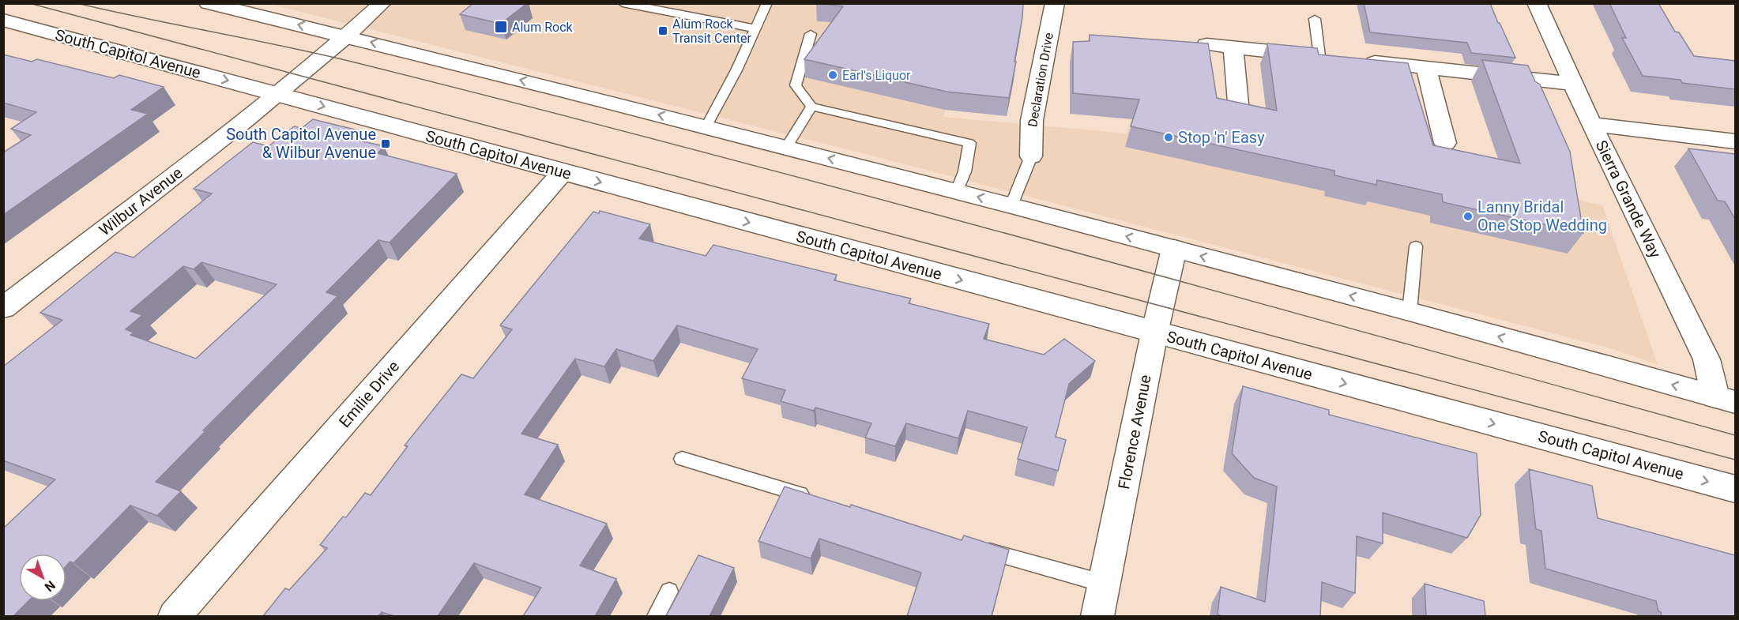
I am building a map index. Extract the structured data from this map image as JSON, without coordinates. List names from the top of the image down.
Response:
{
  "streets": {
    "main road": [
      "South Capitol Avenue",
      "Declaration Drive",
      "Sierra Grande Way",
      "Wilbur Avenue",
      "Emilie Drive",
      "Florence Avenue"
    ]
  },
  "crossings": [
    ["South Capitol Avenue", "Wilbur Avenue"],
    ["South Capitol Avenue", "Emilie Drive"],
    ["South Capitol Avenue", "Florence Avenue"]
  ],
  "places": {
    "transit": ["Alum Rock", "Alum Rock Transit Center", "South Capitol Avenue & Wilbur Avenue"],
    "other": ["Earl's Liquor", "Stop 'n' Easy", "Lanny Bridal One Stop Wedding"]
  },
  "north": "bottom right"
}
